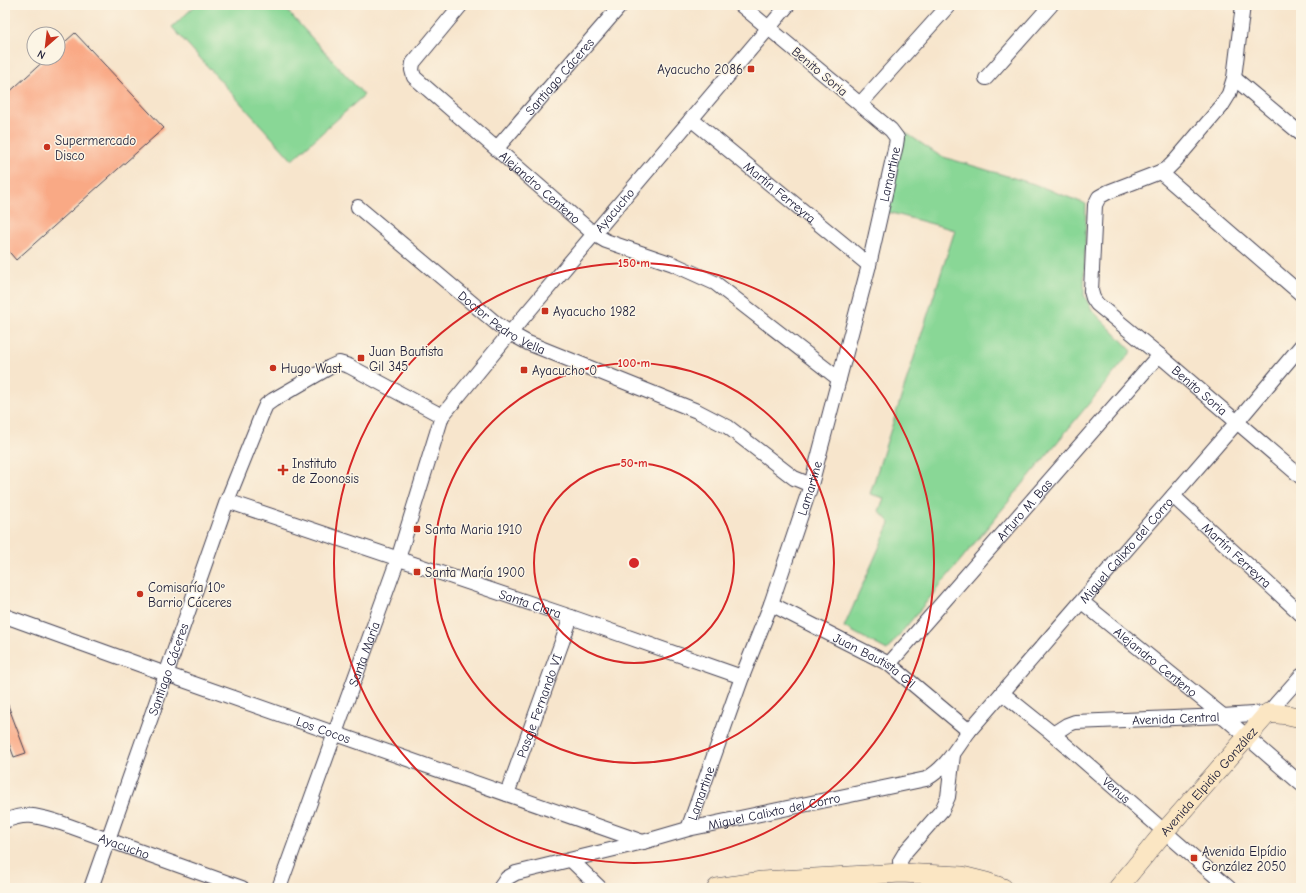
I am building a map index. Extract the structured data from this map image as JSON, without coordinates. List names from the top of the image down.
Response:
{
  "streets": {
    "main road": ["Avenida Central", "Avenida Elpidio González"],
    "street": [
      "Benito Soria",
      "Santiago Cáceres",
      "Lamartine",
      "Alejandro Centeno",
      "Martín Ferreyra",
      "Ayacucho",
      "Doctor Pedro Vella",
      "Arturo M. Bas",
      "Miguel Calixto del Corro",
      "Santa Clara",
      "Santa María",
      "Juan Bautista Gil",
      "Pasaje Fernando VI",
      "Los Cocos",
      "Venus"
    ]
  },
  "crossings": [
    ["Benito Soria", "Lamartine"],
    ["Benito Soria", "Ayacucho"],
    ["Benito Soria", "Arturo M. Bas"],
    ["Benito Soria", "Miguel Calixto del Corro"],
    ["Santiago Cáceres", "Alejandro Centeno"],
    ["Santiago Cáceres", "Ayacucho"],
    ["Santiago Cáceres", "Santa Clara"],
    ["Santiago Cáceres", "Santa María"],
    ["Santiago Cáceres", "Los Cocos"],
    ["Lamartine", "Alejandro Centeno"],
    ["Lamartine", "Martín Ferreyra"],
    ["Lamartine", "Doctor Pedro Vella"],
    ["Lamartine", "Miguel Calixto del Corro"],
    ["Lamartine", "Santa Clara"],
    ["Lamartine", "Juan Bautista Gil"],
    ["Alejandro Centeno", "Ayacucho"],
    ["Alejandro Centeno", "Miguel Calixto del Corro"],
    ["Alejandro Centeno", "Avenida Central"],
    ["Alejandro Centeno", "Avenida Elpidio González"],
    ["Martín Ferreyra", "Ayacucho"],
    ["Martín Ferreyra", "Miguel Calixto del Corro"],
    ["Ayacucho", "Doctor Pedro Vella"],
    ["Ayacucho", "Santa María"],
    ["Arturo M. Bas", "Juan Bautista Gil"],
    ["Miguel Calixto del Corro", "Juan Bautista Gil"],
    ["Miguel Calixto del Corro", "Los Cocos"],
    ["Miguel Calixto del Corro", "Venus"],
    ["Santa Clara", "Santa María"],
    ["Santa Clara", "Pasaje Fernando VI"],
    ["Santa María", "Los Cocos"],
    ["Pasaje Fernando VI", "Los Cocos"],
    ["Avenida Central", "Avenida Elpidio González"],
    ["Avenida Central", "Venus"],
    ["Avenida Elpidio González", "Venus"]
  ],
  "places": {
    "transit": [
      "Ayacucho 2086",
      "Ayacucho 1982",
      "Juan Bautista Gil 345",
      "Ayacucho 0",
      "Santa Maria 1910",
      "Santa María 1900",
      "Avenida Elpídio González 2050"
    ],
    "other": ["Supermercado Disco", "Hugo Wast", "Comisaría 10º Barrio Cáceres"],
    "health": ["Instituto de Zoonosis"]
  },
  "north": "bottom left",
  "rings": ["150 m", "100 m", "50 m"]
}
